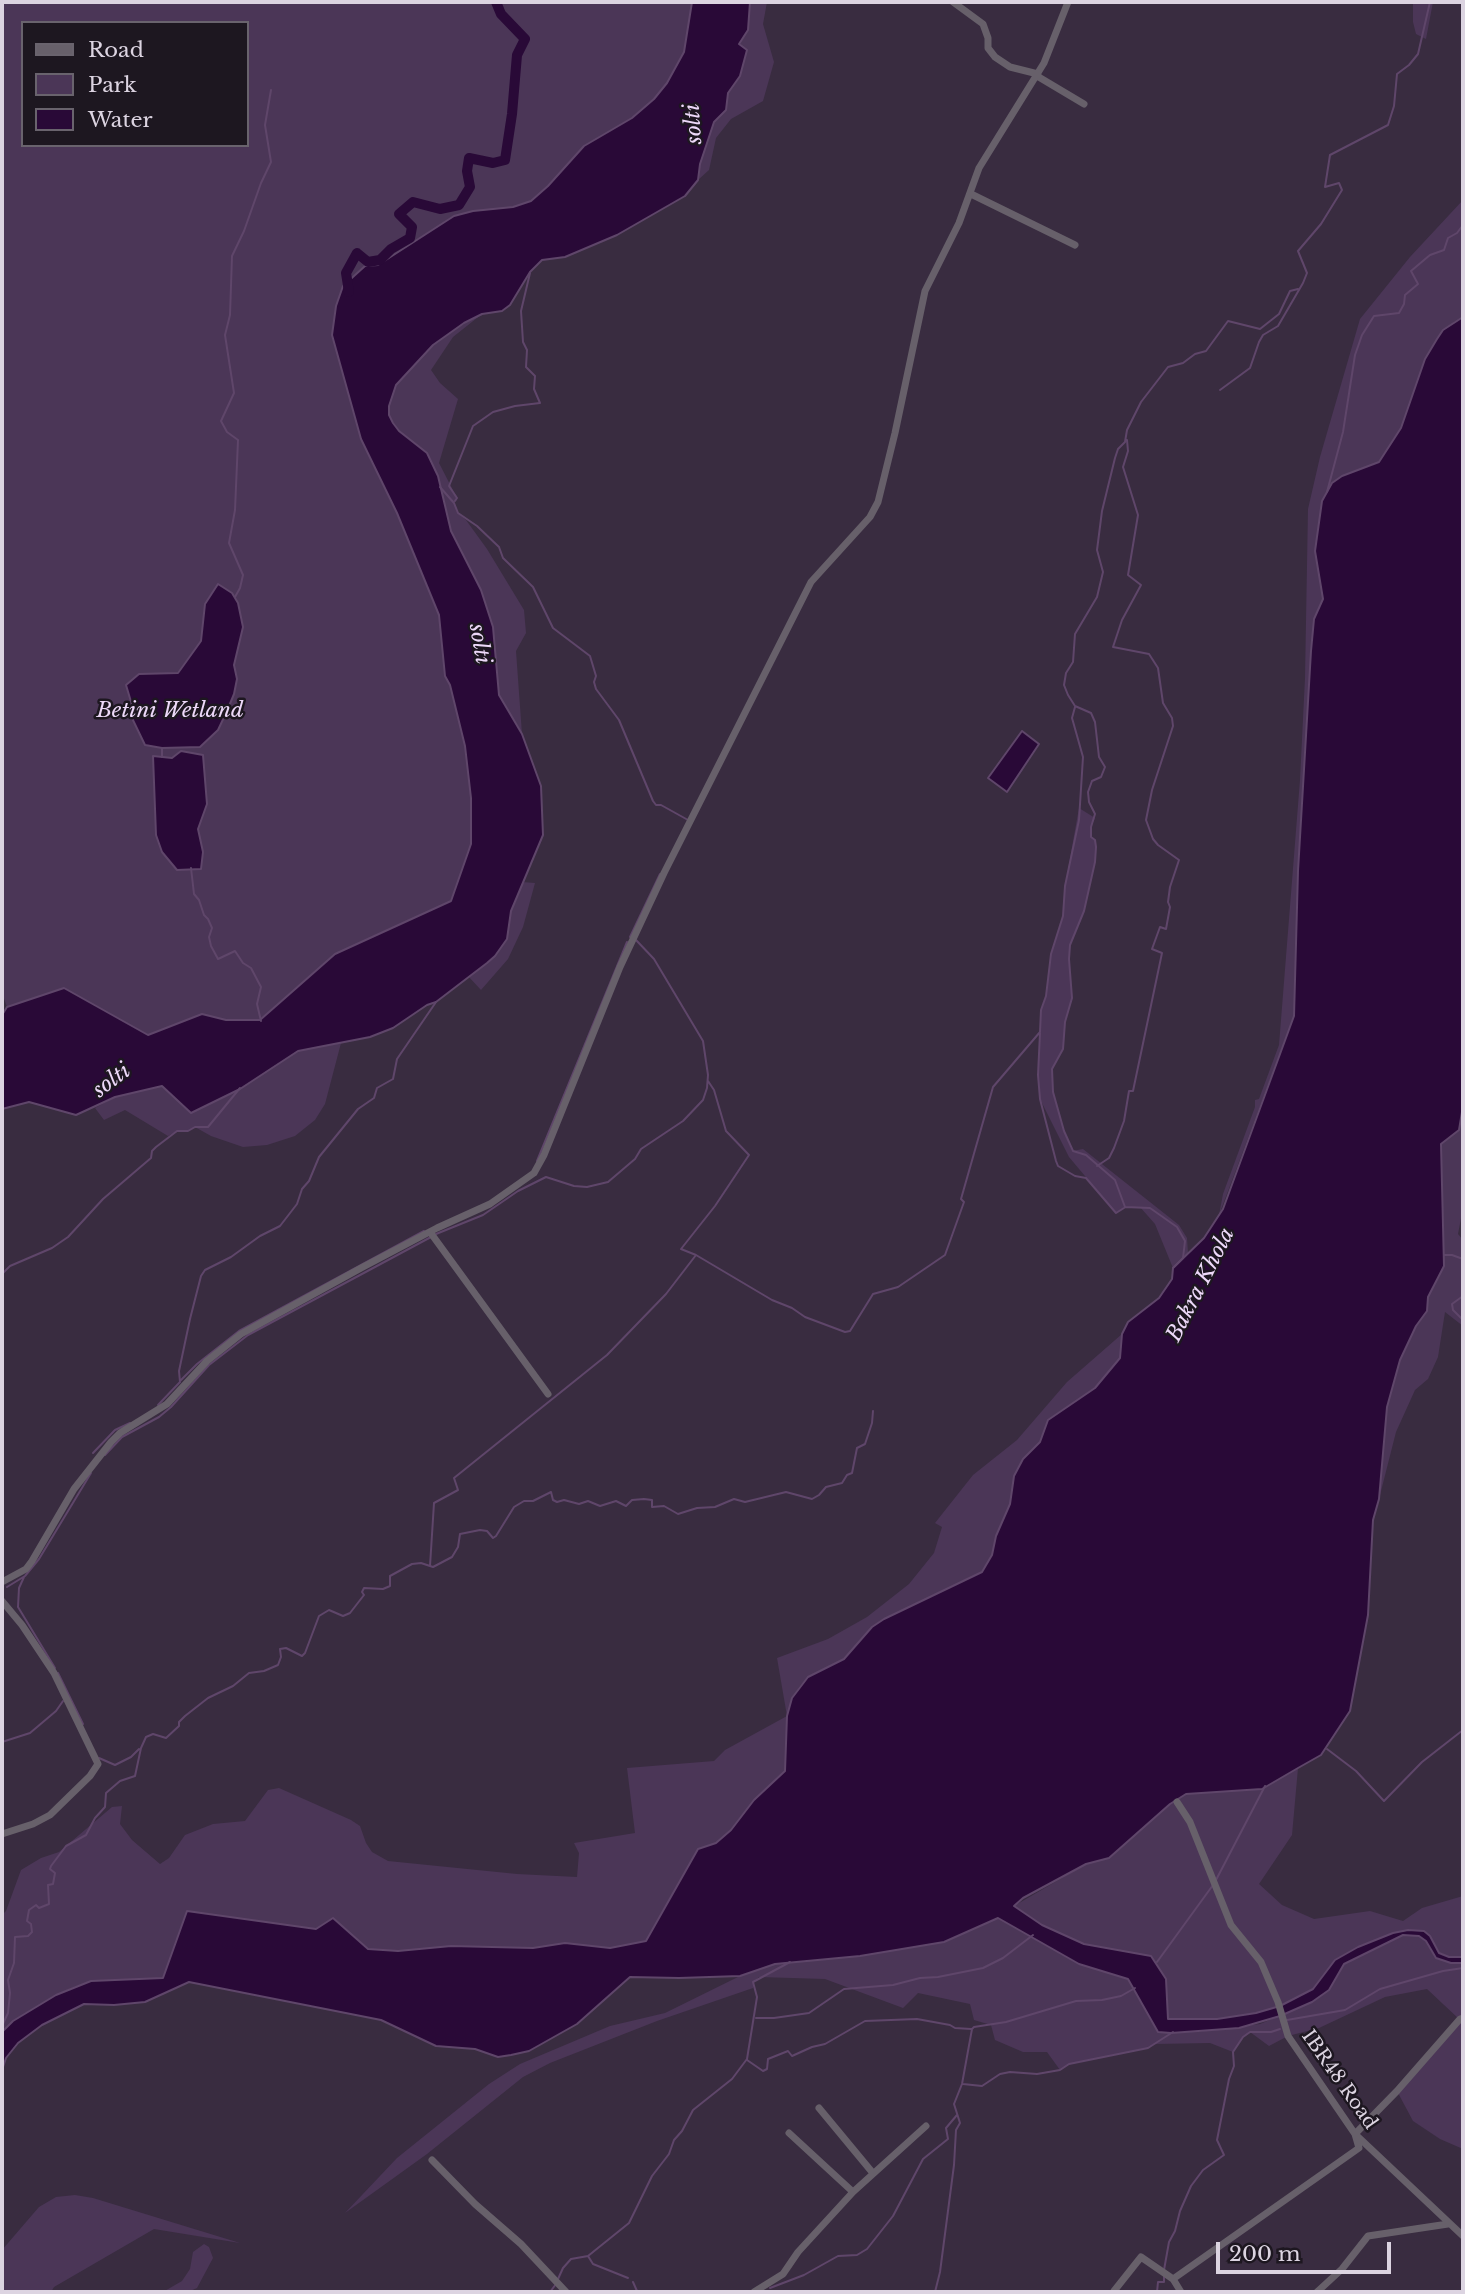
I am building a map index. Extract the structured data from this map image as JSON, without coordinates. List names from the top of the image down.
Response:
{
  "streets": {
    "street": ["IBR48 Road"]
  },
  "water": ["solti", "Betini Wetland", "Bakra Khola"],
  "legend": ["Road", "Park", "Water"],
  "scale_bar": "200 m"
}
